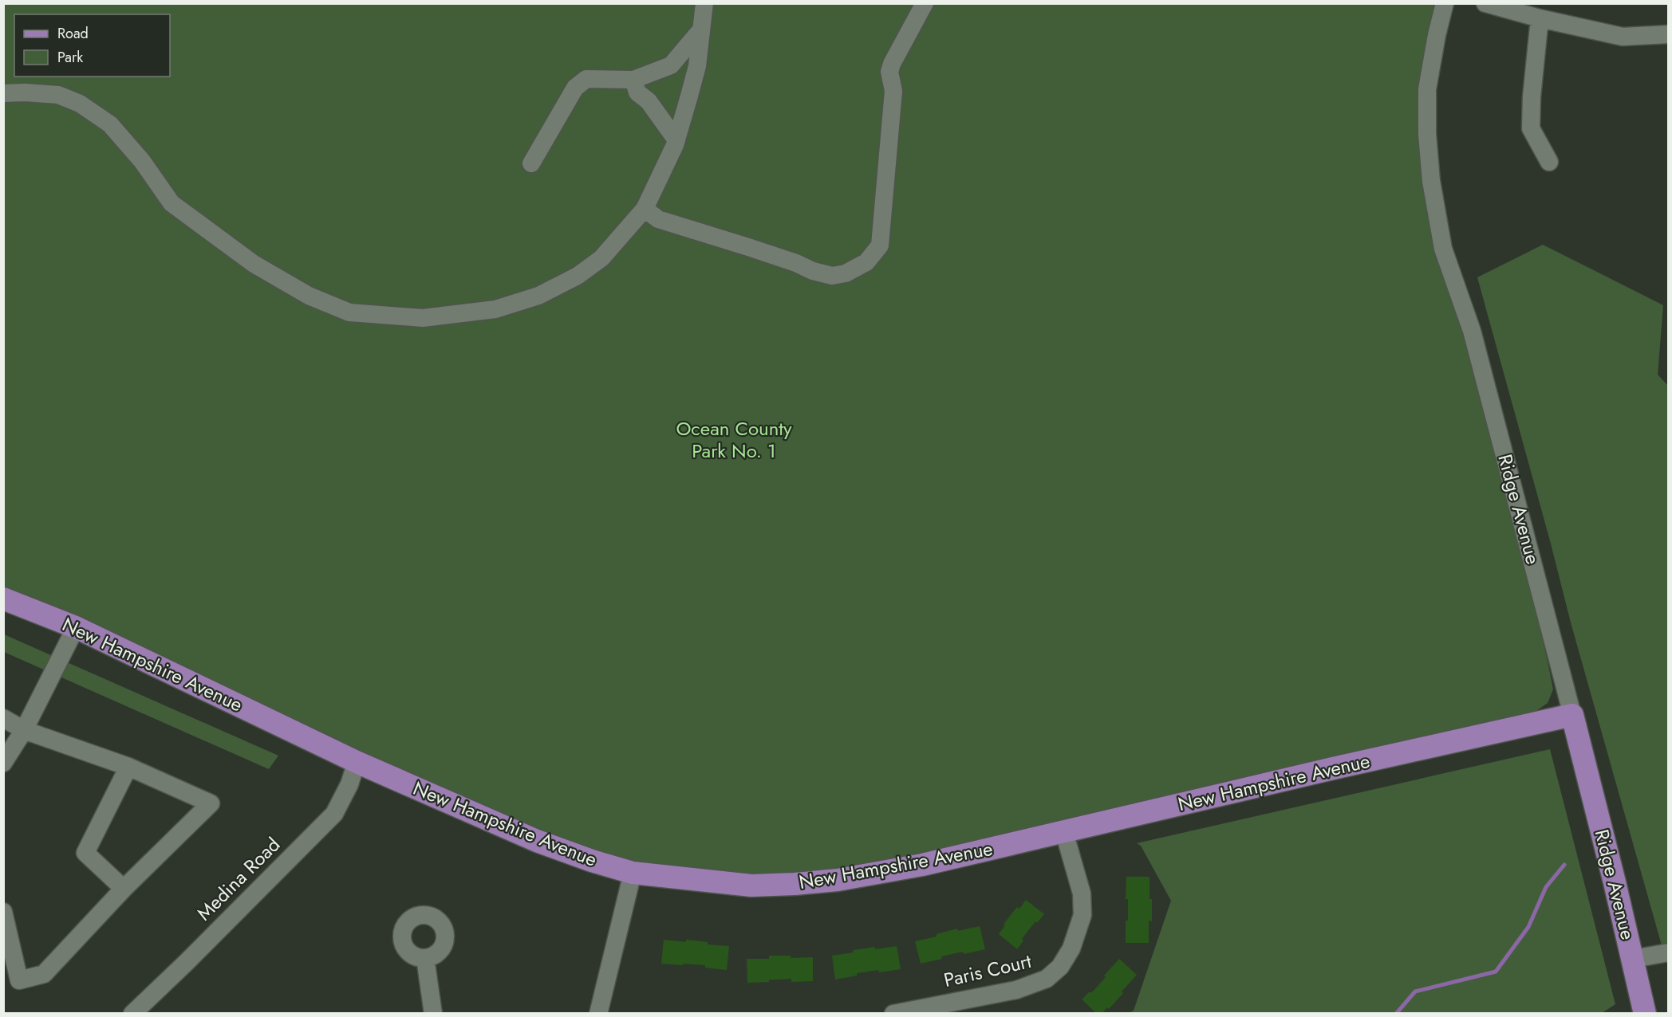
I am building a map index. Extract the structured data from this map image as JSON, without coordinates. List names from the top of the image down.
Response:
{
  "streets": {
    "main road": ["Ridge Avenue", "New Hampshire Avenue"],
    "street": ["Medina Road", "Paris Court"]
  },
  "crossings": [
    ["Ridge Avenue", "New Hampshire Avenue"],
    ["New Hampshire Avenue", "Medina Road"],
    ["New Hampshire Avenue", "Paris Court"]
  ],
  "parks": ["Ocean County Park No. 1"],
  "legend": ["Road", "Park"]
}
